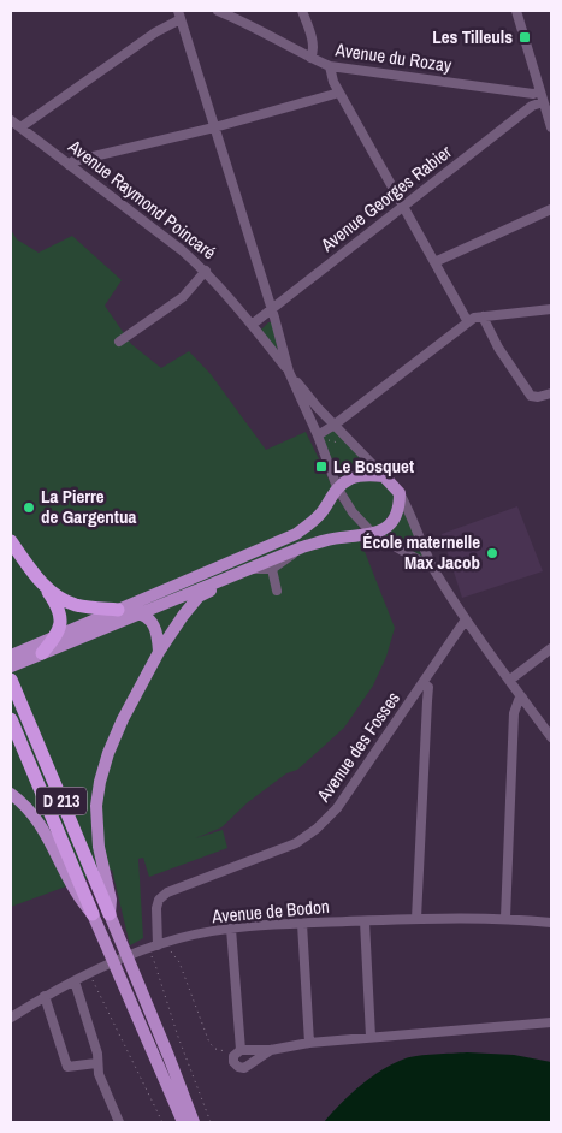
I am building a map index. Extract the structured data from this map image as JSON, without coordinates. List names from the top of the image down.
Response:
{
  "streets": {
    "highway": ["D 213"],
    "main road": ["Avenue Raymond Poincaré"],
    "street": [
      "Avenue du Rozay",
      "Avenue Georges Rabier",
      "Avenue des Fosses",
      "Avenue de Bodon"
    ]
  },
  "crossings": [
    ["Avenue du Rozay", "Avenue Georges Rabier"],
    ["Avenue Georges Rabier", "Avenue Raymond Poincaré"],
    ["Avenue Raymond Poincaré", "Avenue des Fosses"],
    ["Avenue des Fosses", "Avenue de Bodon"]
  ],
  "places": {
    "transit": ["Les Tilleuls", "Le Bosquet"],
    "other": ["La Pierre de Gargentua", "École maternelle Max Jacob"]
  }
}
